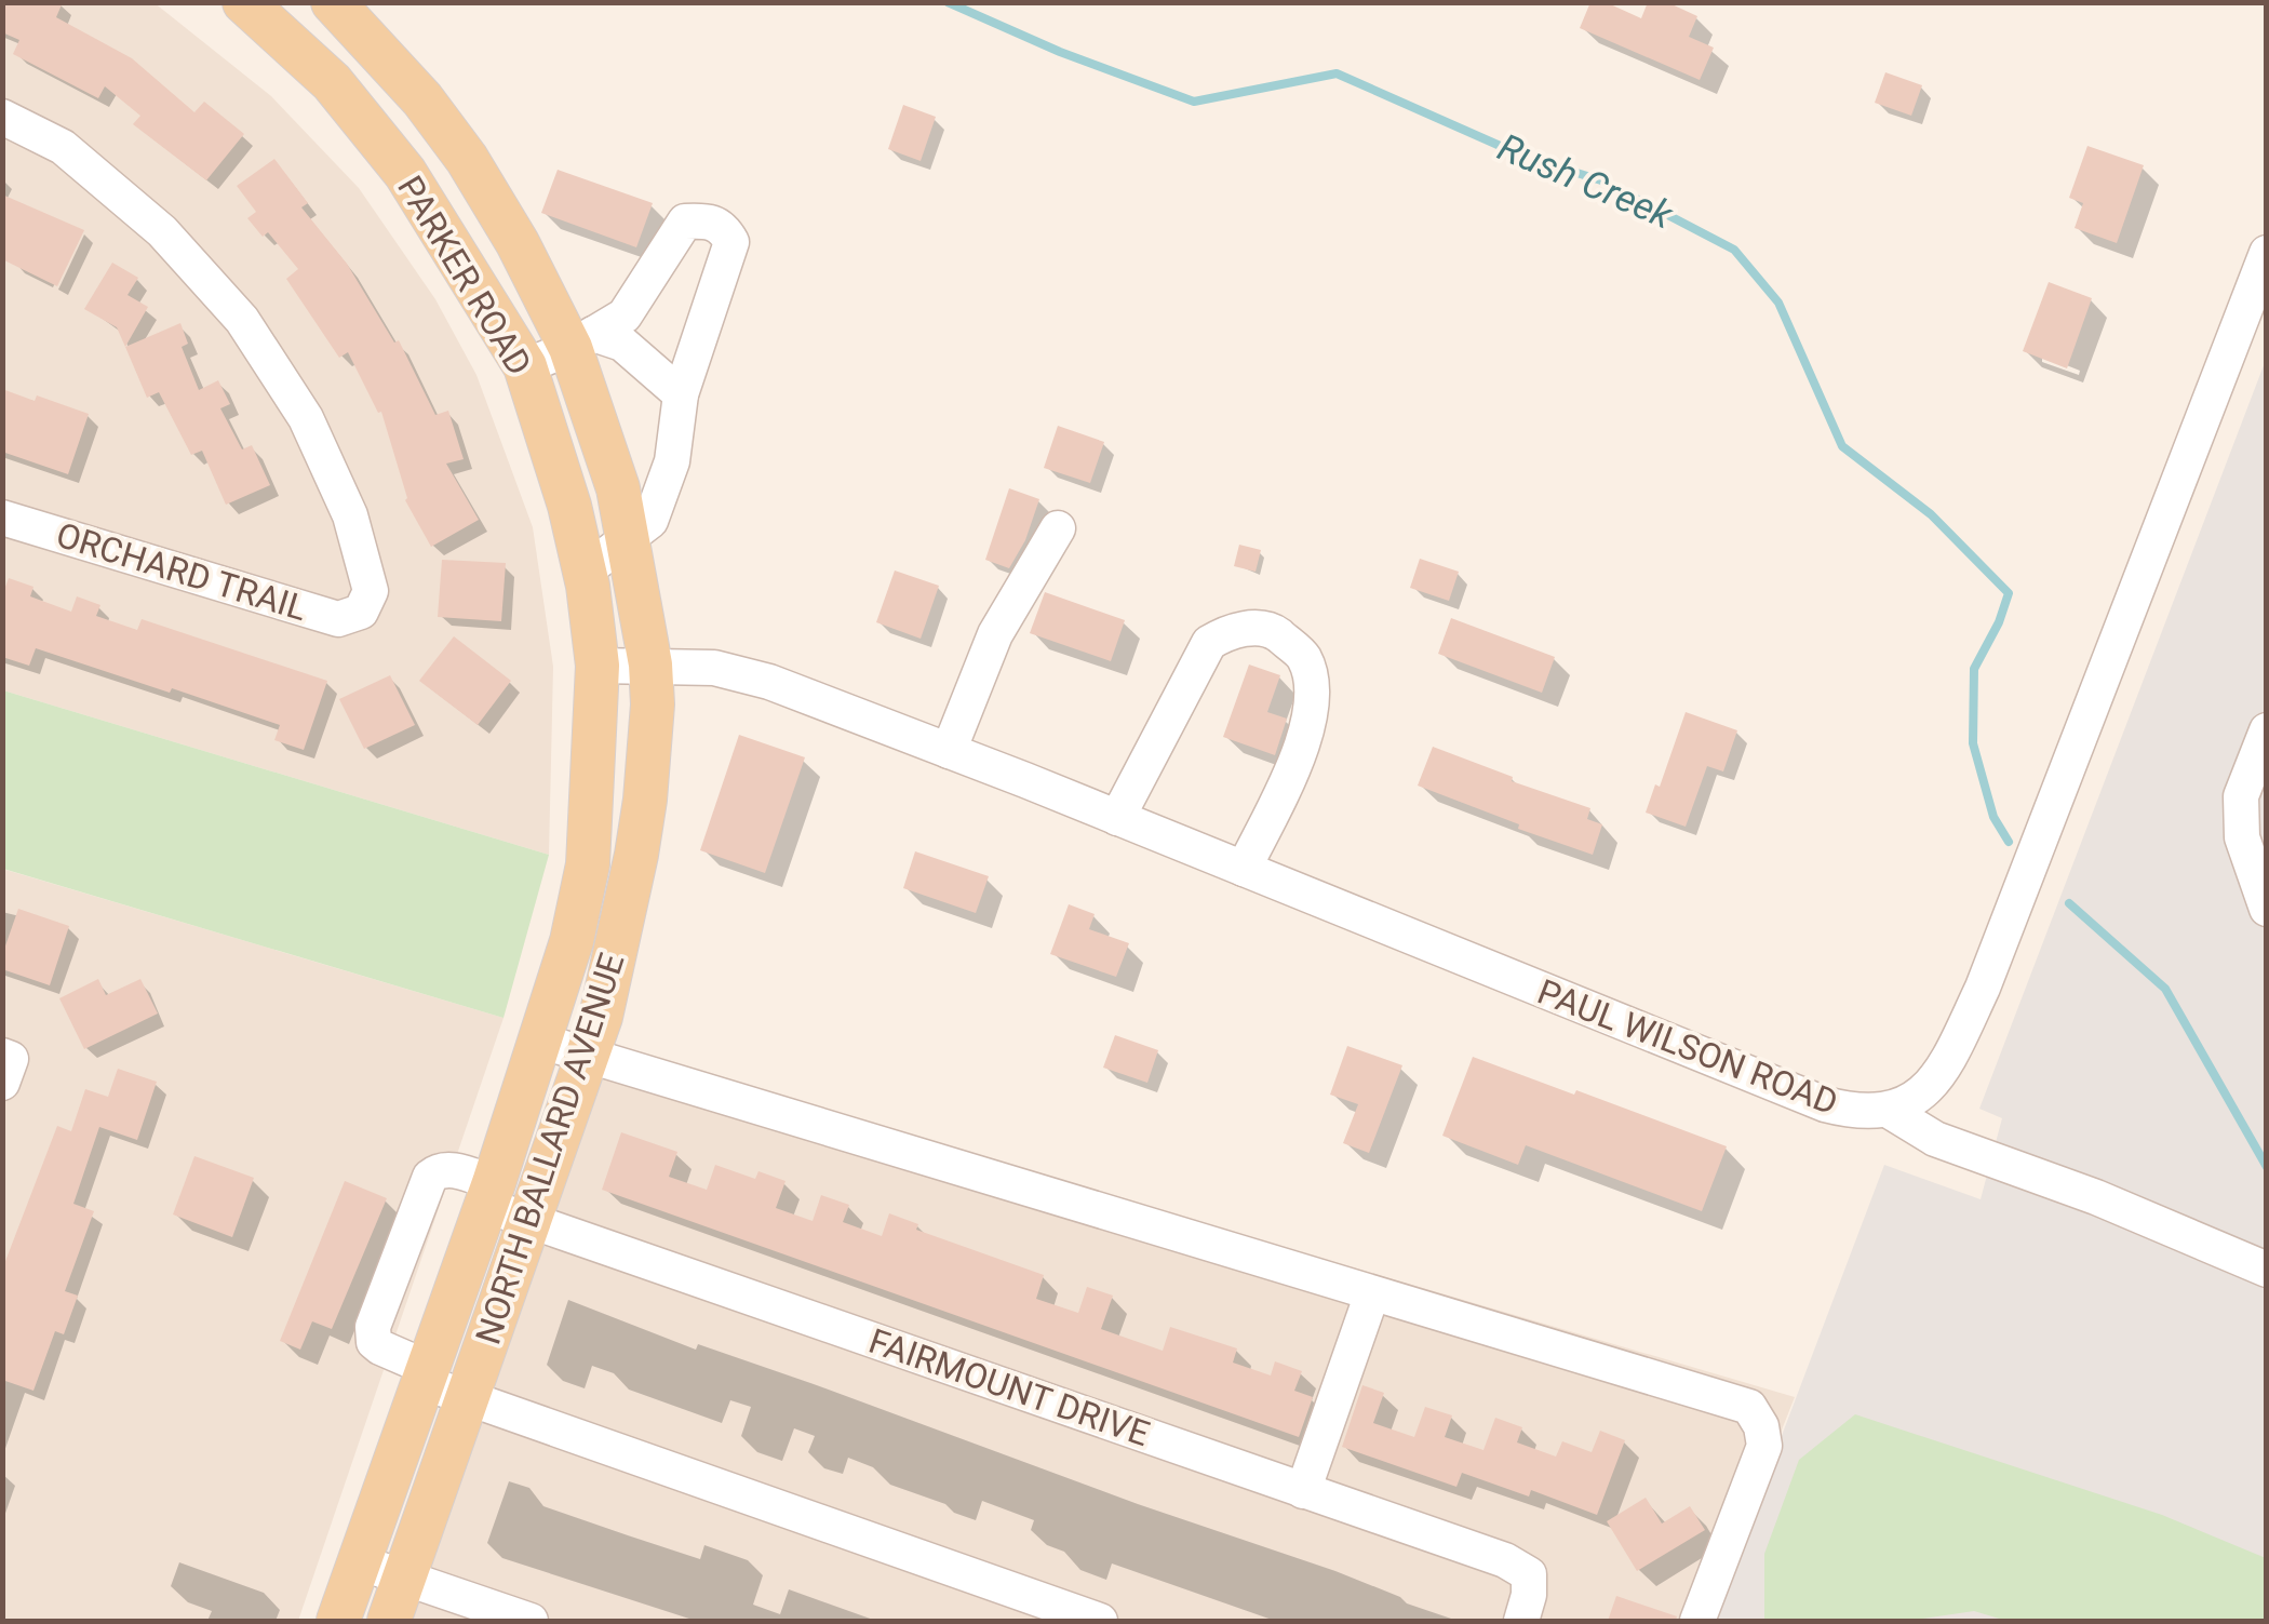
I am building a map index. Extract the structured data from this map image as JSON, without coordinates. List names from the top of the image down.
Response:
{
  "streets": {
    "main road": ["PARKER ROAD", "NORTH BALLARD AVENUE"],
    "street": ["ORCHARD TRAIL", "PAUL WILSON ROAD", "FAIRMOUNT DRIVE"]
  },
  "crossings": [
    ["PARKER ROAD", "PAUL WILSON ROAD"],
    ["PARKER ROAD", "NORTH BALLARD AVENUE"],
    ["PAUL WILSON ROAD", "NORTH BALLARD AVENUE"],
    ["NORTH BALLARD AVENUE", "FAIRMOUNT DRIVE"]
  ],
  "water": ["Rush Creek"]
}
